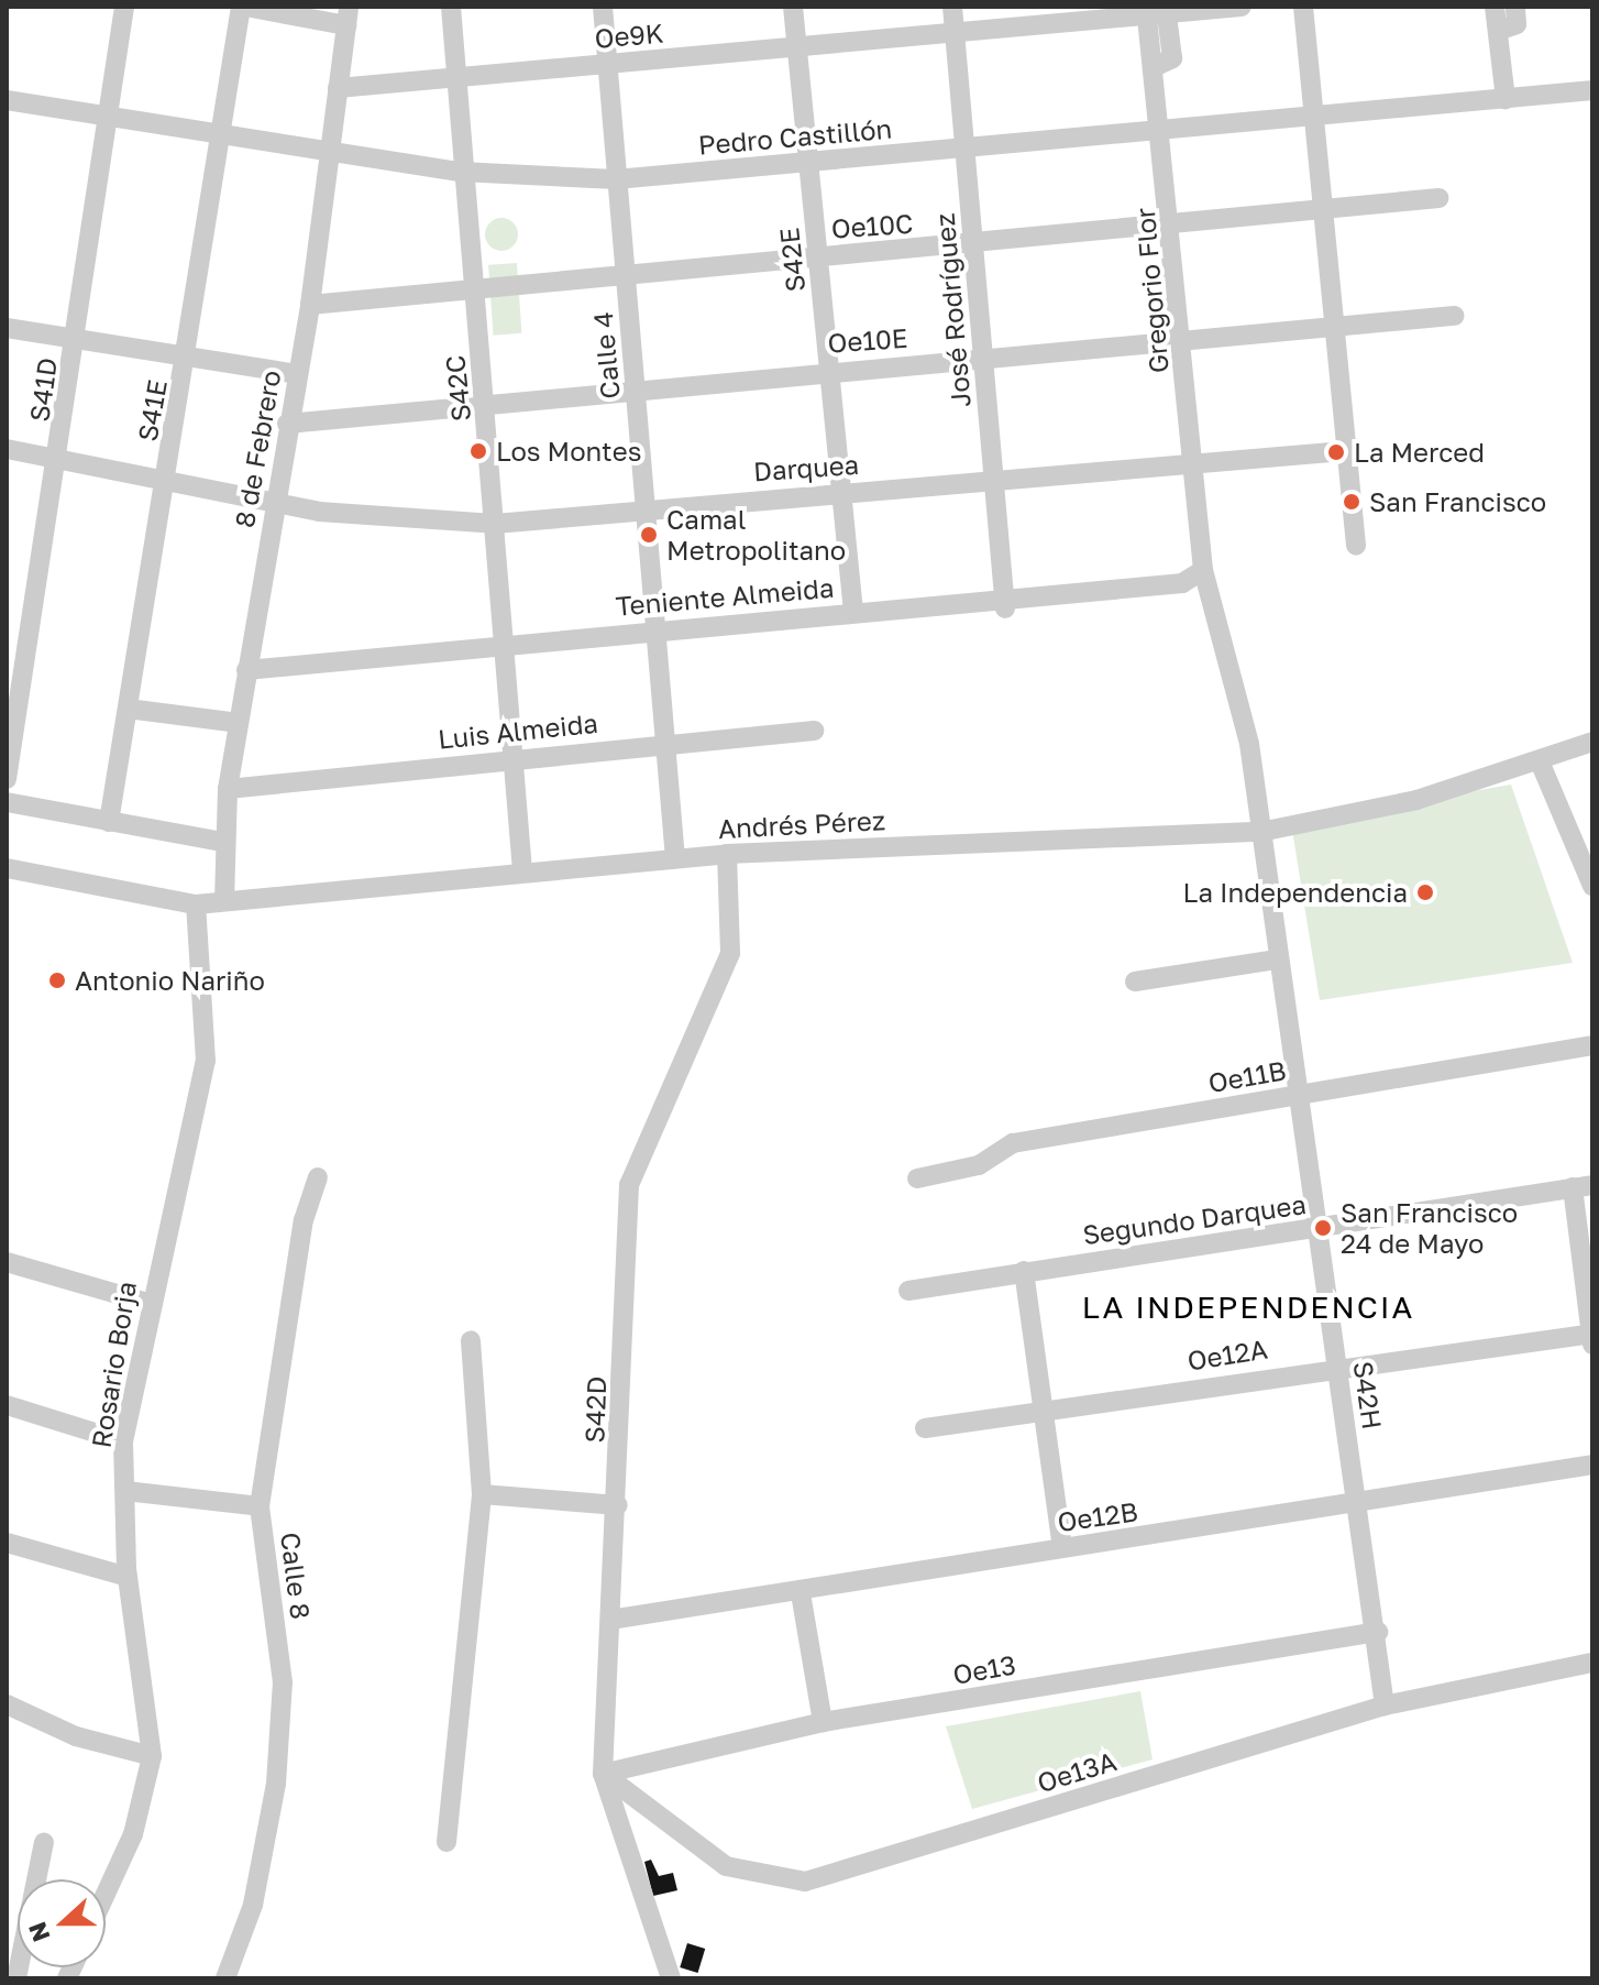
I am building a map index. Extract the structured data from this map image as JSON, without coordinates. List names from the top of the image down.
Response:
{
  "streets": {
    "street": [
      "Oe9K",
      "Pedro Castillón",
      "Oe10C",
      "S42E",
      "Gregorio Flor",
      "José Rodríguez",
      "Oe10E",
      "Calle 4",
      "S42C",
      "S41D",
      "S41E",
      "8 de Febrero",
      "Darquea",
      "Teniente Almeida",
      "Luis Almeida",
      "Andrés Pérez",
      "Oe11B",
      "Segundo Darquea",
      "Oe12A",
      "Rosario Borja",
      "S42H",
      "S42D",
      "Oe12B",
      "Calle 8",
      "Oe13",
      "Oe13A"
    ]
  },
  "crossings": [
    ["Oe9K", "S42E"],
    ["Oe9K", "Gregorio Flor"],
    ["Oe9K", "José Rodríguez"],
    ["Oe9K", "Calle 4"],
    ["Oe9K", "S42C"],
    ["Oe9K", "8 de Febrero"],
    ["Pedro Castillón", "S42E"],
    ["Pedro Castillón", "Gregorio Flor"],
    ["Pedro Castillón", "José Rodríguez"],
    ["Pedro Castillón", "Calle 4"],
    ["Pedro Castillón", "S42C"],
    ["Pedro Castillón", "S41D"],
    ["Pedro Castillón", "S41E"],
    ["Pedro Castillón", "8 de Febrero"],
    ["Oe10C", "S42E"],
    ["Oe10C", "Gregorio Flor"],
    ["Oe10C", "José Rodríguez"],
    ["Oe10C", "Calle 4"],
    ["Oe10C", "S42C"],
    ["Oe10C", "8 de Febrero"],
    ["S42E", "Oe10E"],
    ["S42E", "Darquea"],
    ["S42E", "Teniente Almeida"],
    ["Gregorio Flor", "Oe10E"],
    ["Gregorio Flor", "Darquea"],
    ["Gregorio Flor", "Teniente Almeida"],
    ["Gregorio Flor", "Andrés Pérez"],
    ["Gregorio Flor", "S42H"],
    ["José Rodríguez", "Oe10E"],
    ["José Rodríguez", "Darquea"],
    ["José Rodríguez", "Teniente Almeida"],
    ["Oe10E", "Calle 4"],
    ["Oe10E", "S42C"],
    ["Oe10E", "8 de Febrero"],
    ["Calle 4", "Darquea"],
    ["Calle 4", "Teniente Almeida"],
    ["Calle 4", "Luis Almeida"],
    ["Calle 4", "Andrés Pérez"],
    ["S42C", "Darquea"],
    ["S42C", "Teniente Almeida"],
    ["S42C", "Luis Almeida"],
    ["S42C", "Andrés Pérez"],
    ["8 de Febrero", "Darquea"],
    ["8 de Febrero", "Teniente Almeida"],
    ["8 de Febrero", "Luis Almeida"],
    ["8 de Febrero", "Andrés Pérez"],
    ["Andrés Pérez", "Rosario Borja"],
    ["Andrés Pérez", "S42H"],
    ["Andrés Pérez", "S42D"],
    ["Oe11B", "S42H"],
    ["Segundo Darquea", "S42H"],
    ["Oe12A", "S42H"],
    ["S42H", "Oe12B"],
    ["S42H", "Oe13"],
    ["S42H", "Oe13A"],
    ["S42D", "Oe12B"],
    ["S42D", "Oe13"],
    ["S42D", "Oe13A"],
    ["Oe13", "Oe13A"]
  ],
  "districts": ["LA INDEPENDENCIA"],
  "places": [
    "Los Montes",
    "La Merced",
    "San Francisco",
    "Camal Metropolitano",
    "La Independencia",
    "Antonio Nariño",
    "San Francisco 24 de Mayo"
  ],
  "north": "left"
}
